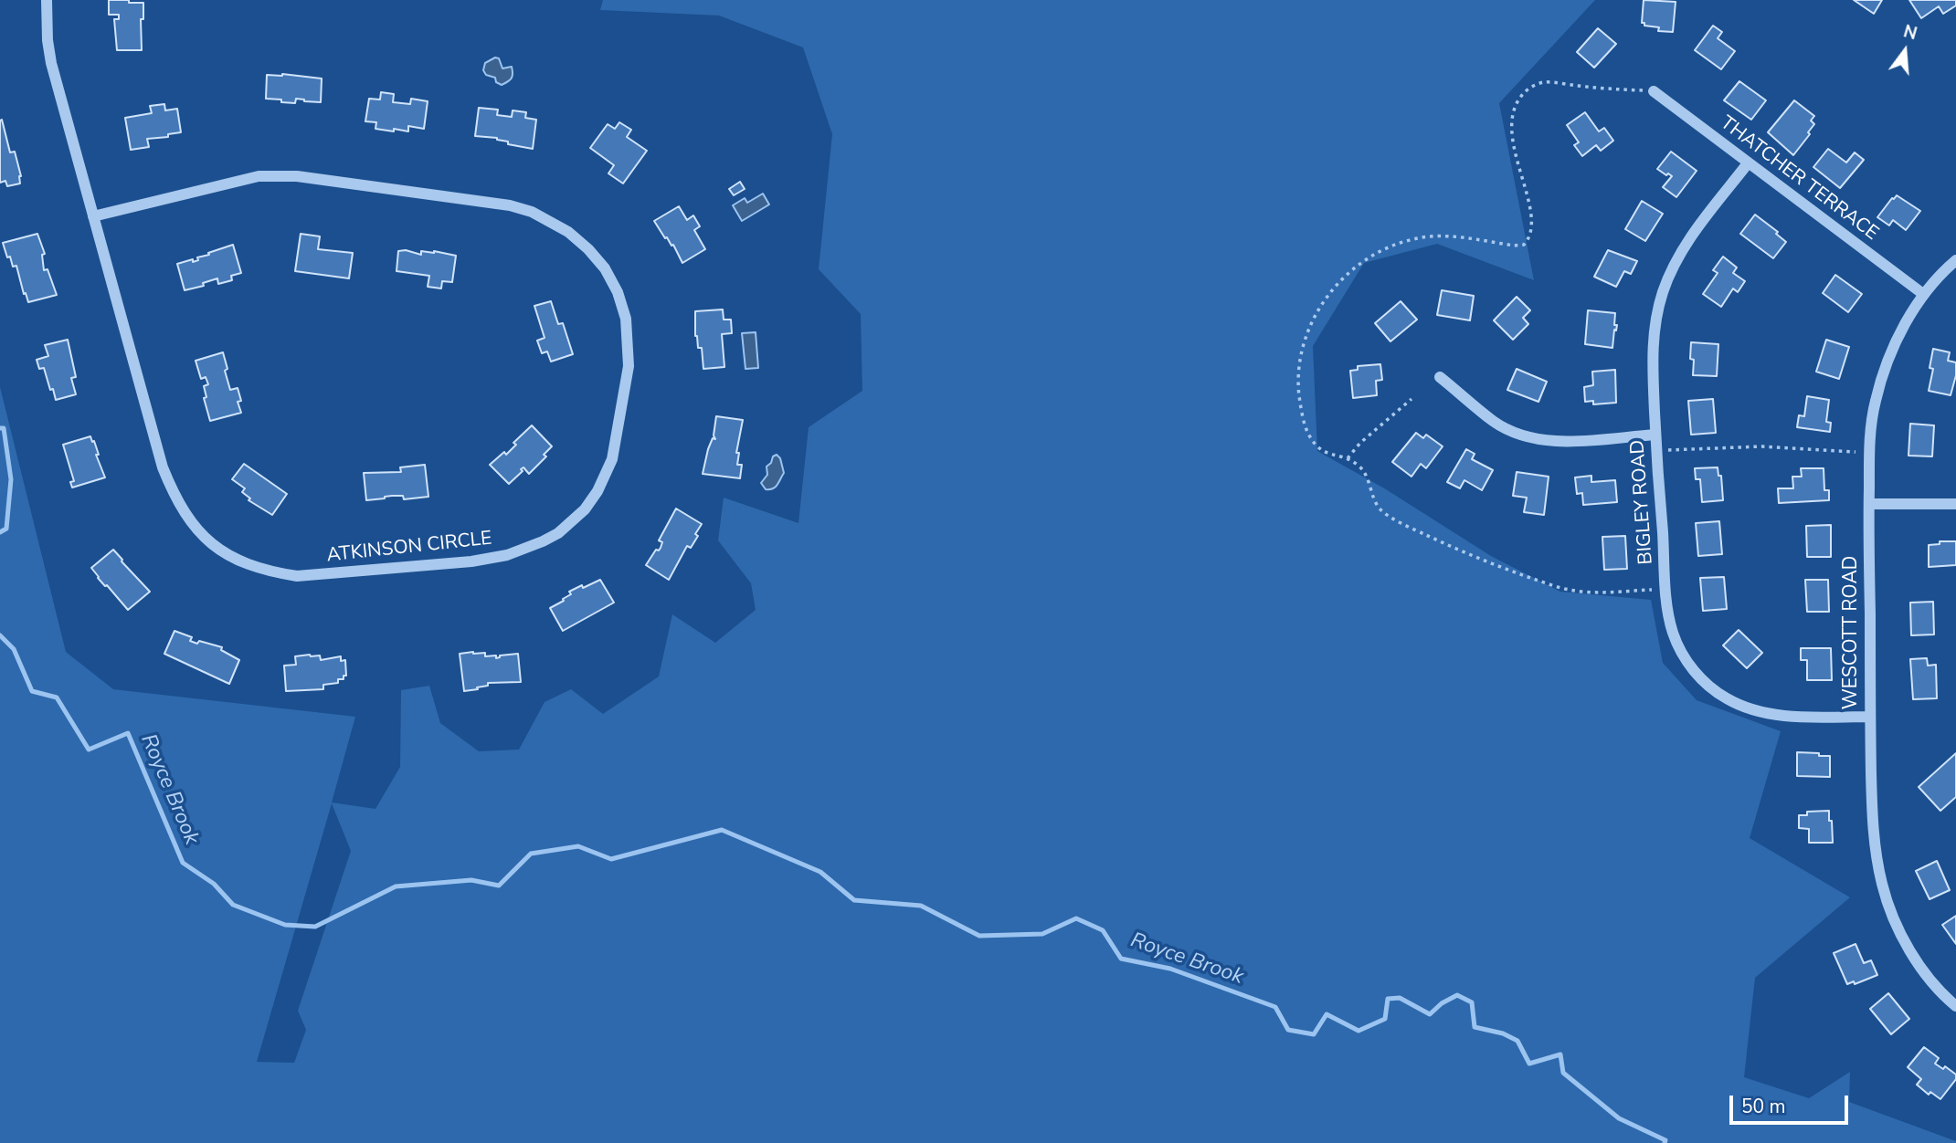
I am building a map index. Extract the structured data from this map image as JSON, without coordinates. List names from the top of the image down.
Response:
{
  "streets": {
    "street": [
      "THATCHER TERRACE",
      "BIGLEY ROAD",
      "ATKINSON CIRCLE",
      "WESCOTT ROAD"
    ]
  },
  "crossings": [
    ["THATCHER TERRACE", "BIGLEY ROAD"],
    ["THATCHER TERRACE", "WESCOTT ROAD"],
    ["BIGLEY ROAD", "WESCOTT ROAD"]
  ],
  "water": ["Royce Brook"],
  "scale_bar": "50 m",
  "north": "top"
}
